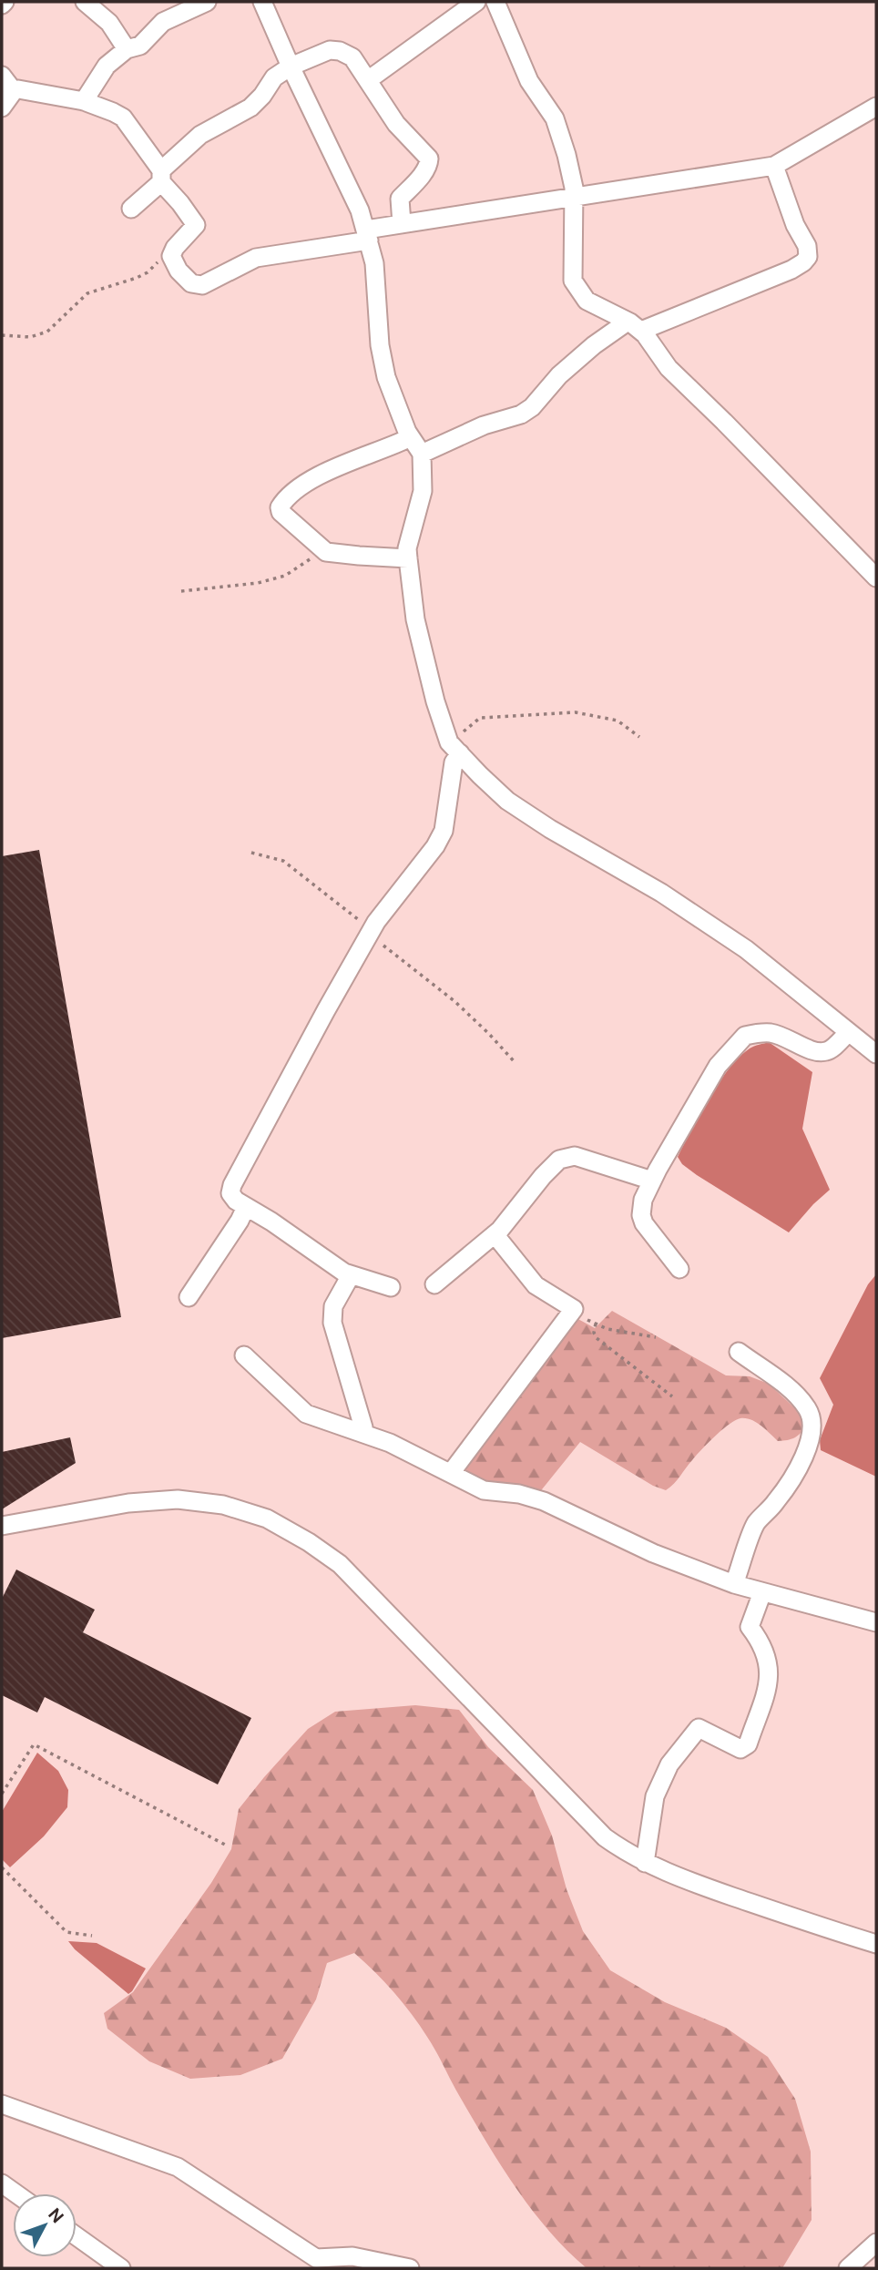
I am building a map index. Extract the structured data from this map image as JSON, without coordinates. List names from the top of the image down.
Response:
{
  "north": "top right"
}
